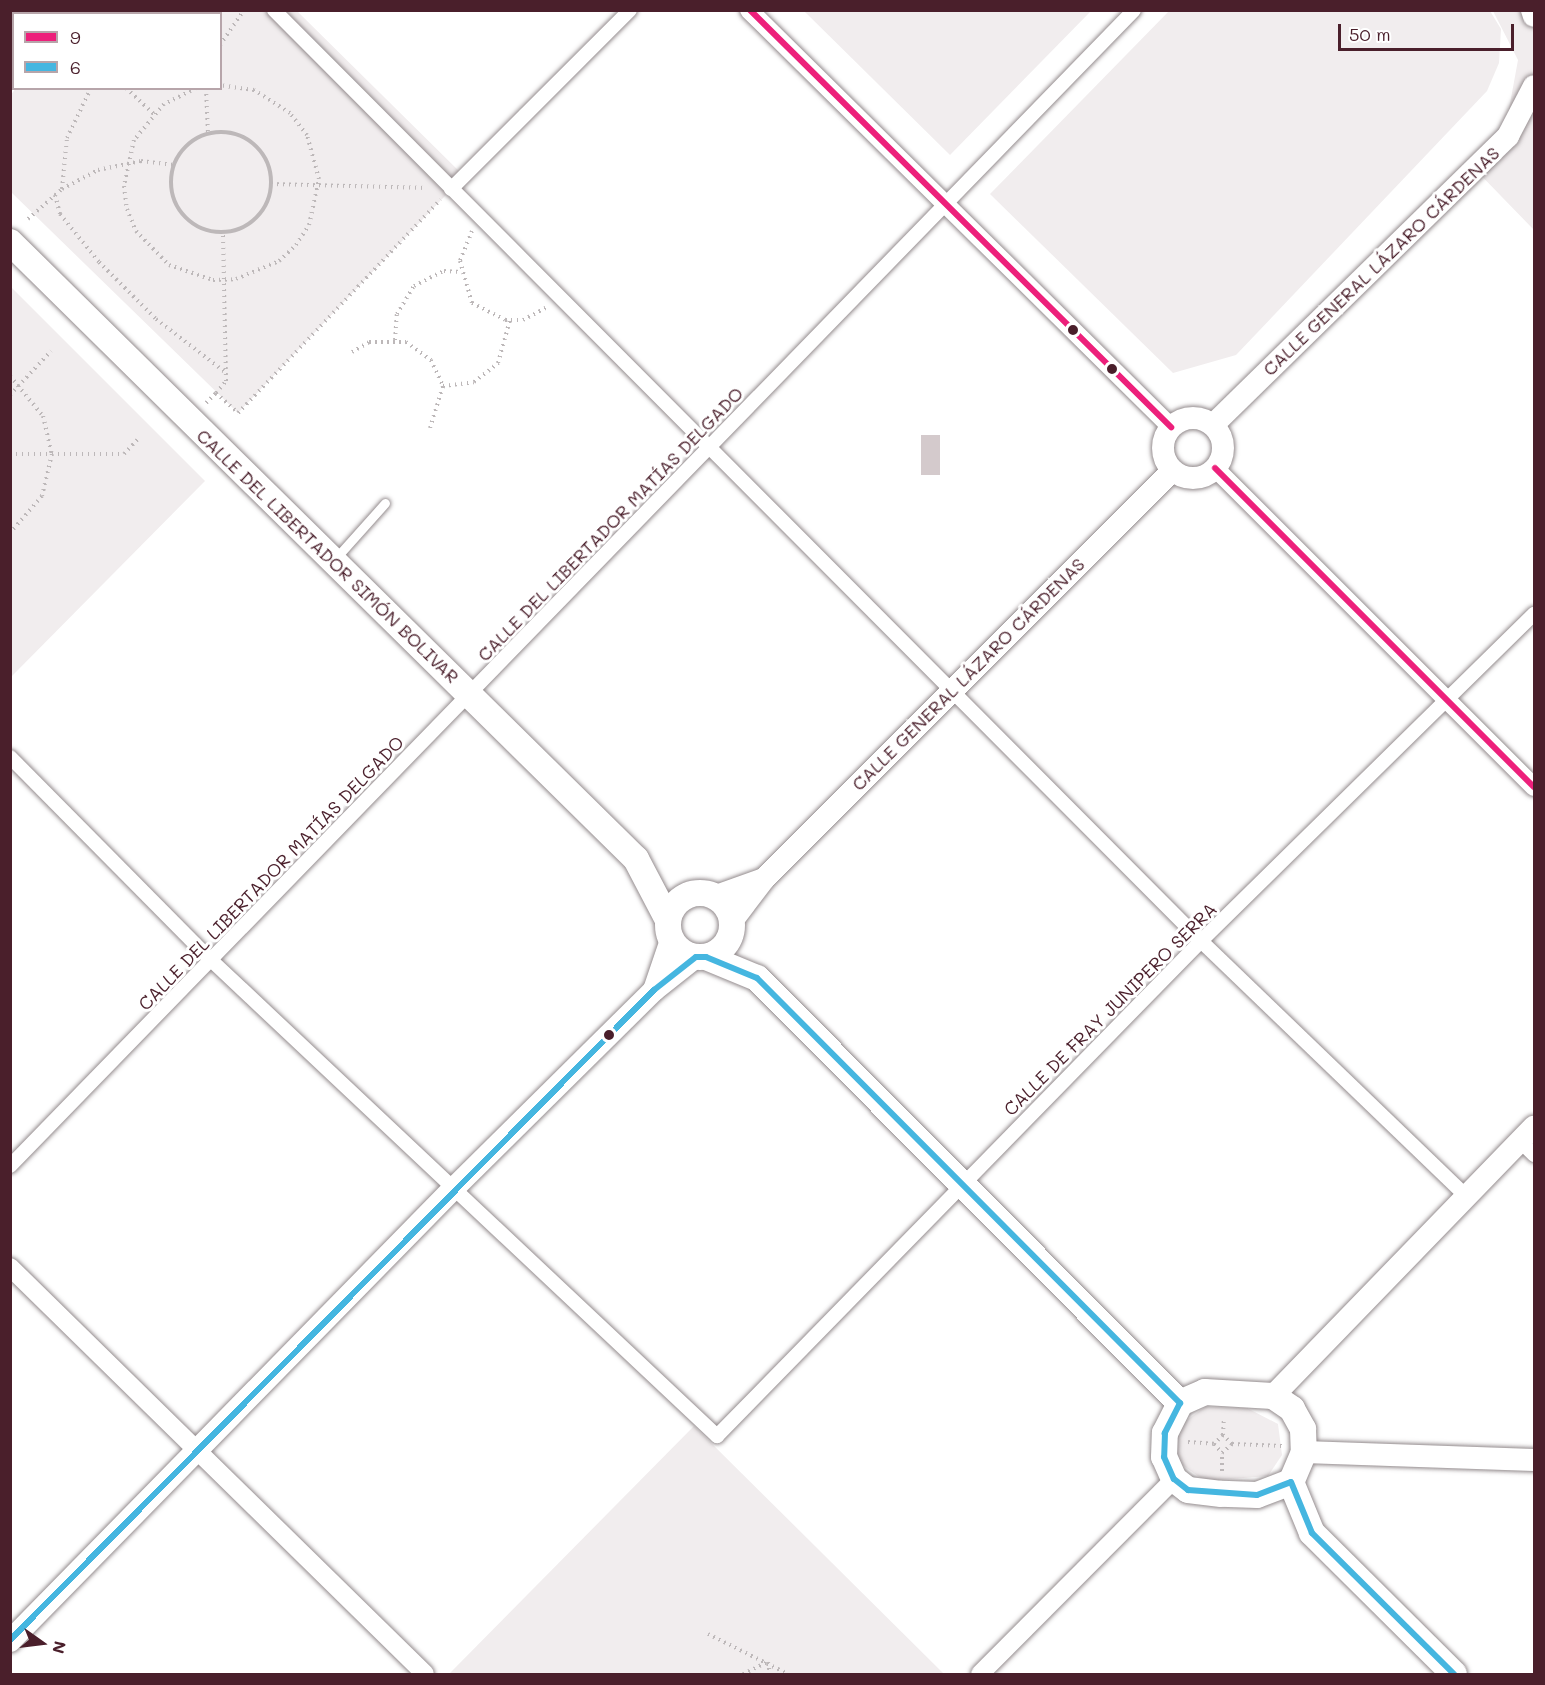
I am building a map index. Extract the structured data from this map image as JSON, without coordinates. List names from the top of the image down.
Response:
{
  "streets": {
    "main road": ["CALLE DEL LIBERTADOR SIMÓN BOLIVAR"],
    "street": ["CALLE GENERAL LÁZARO CÁRDENAS", "CALLE DEL LIBERTADOR MATÍAS DELGADO", "CALLE DE FRAY JUNIPERO SERRA"]
  },
  "crossings": [
    ["CALLE GENERAL LÁZARO CÁRDENAS", "CALLE DEL LIBERTADOR SIMÓN BOLIVAR"],
    ["CALLE DEL LIBERTADOR MATÍAS DELGADO", "CALLE DEL LIBERTADOR SIMÓN BOLIVAR"]
  ],
  "lines": ["transit line 9", "transit line 6"],
  "legend": ["9", "6"],
  "scale_bar": "50 m",
  "north": "right"
}
